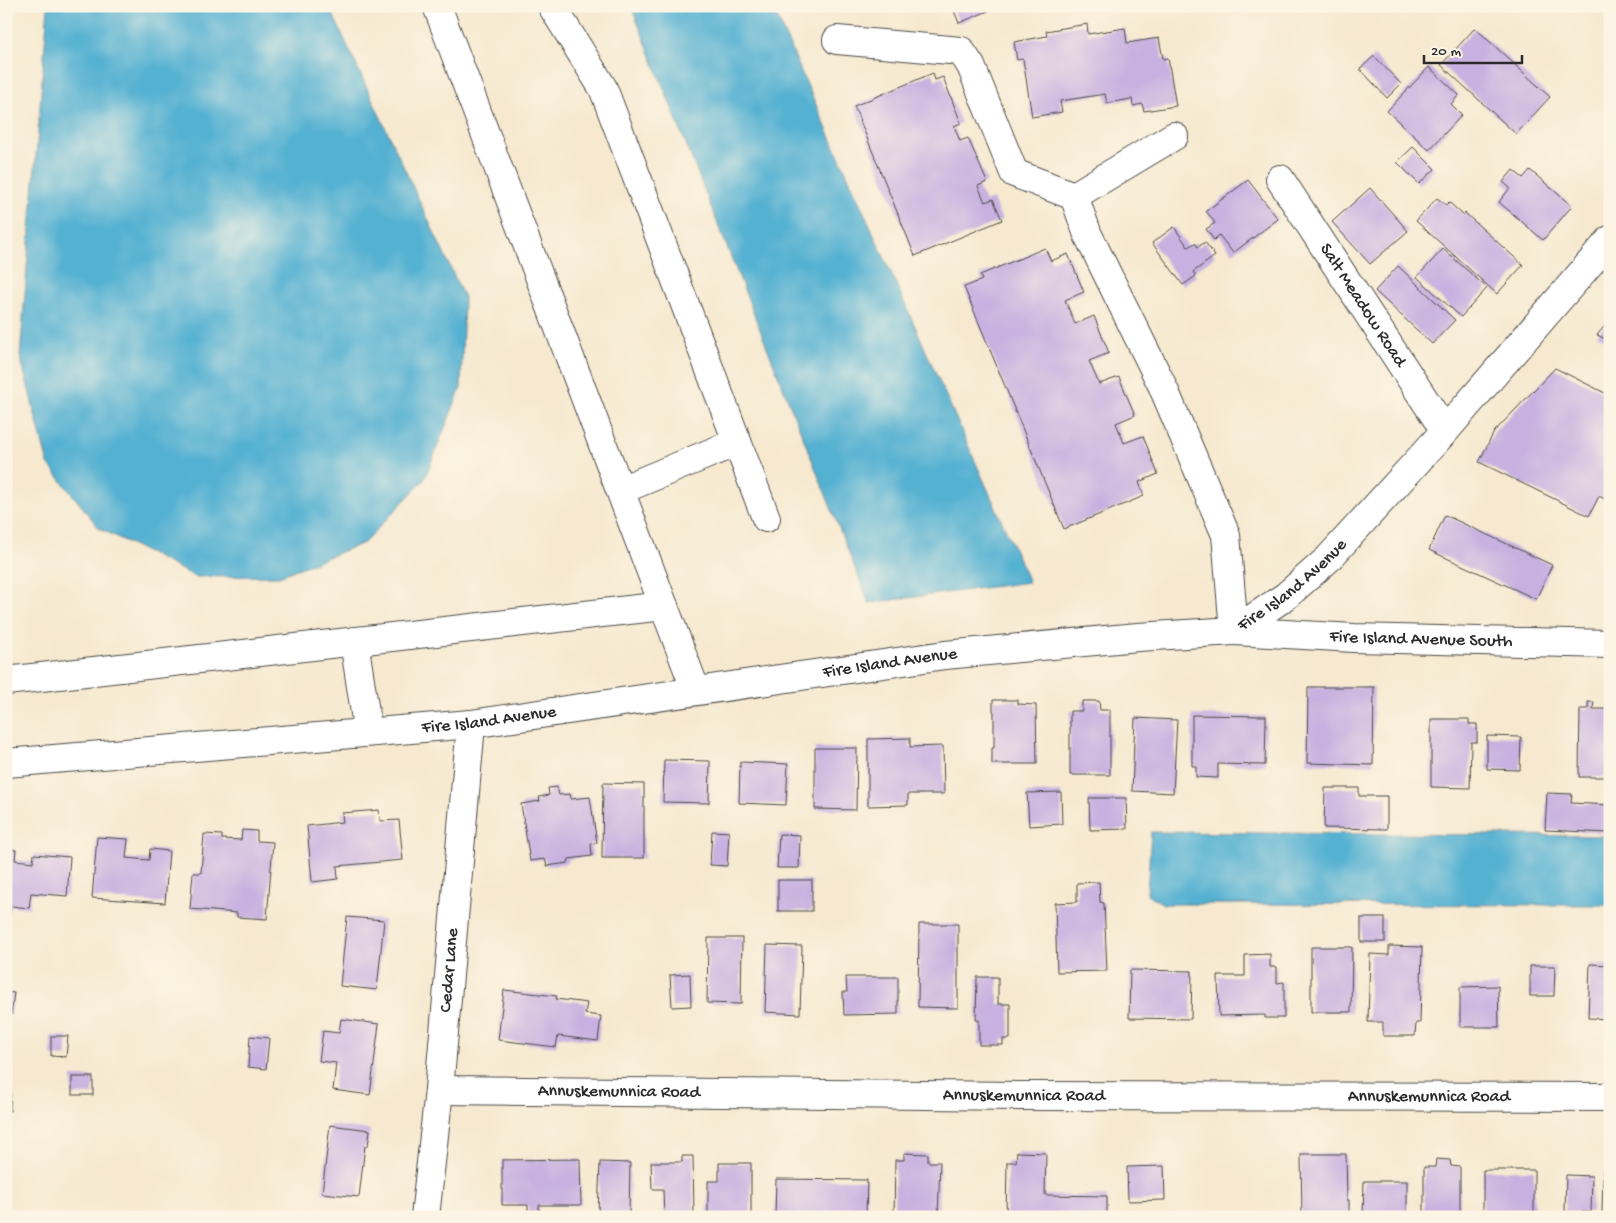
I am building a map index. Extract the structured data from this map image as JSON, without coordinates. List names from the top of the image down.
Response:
{
  "streets": {
    "street": [
      "Salt Meadow Road",
      "Fire Island Avenue",
      "Fire Island Avenue South",
      "Cedar Lane",
      "Annuskemunnica Road"
    ]
  },
  "crossings": [
    ["Salt Meadow Road", "Fire Island Avenue"],
    ["Fire Island Avenue", "Fire Island Avenue South"],
    ["Fire Island Avenue", "Cedar Lane"],
    ["Cedar Lane", "Annuskemunnica Road"]
  ],
  "scale_bar": "20 m"
}
